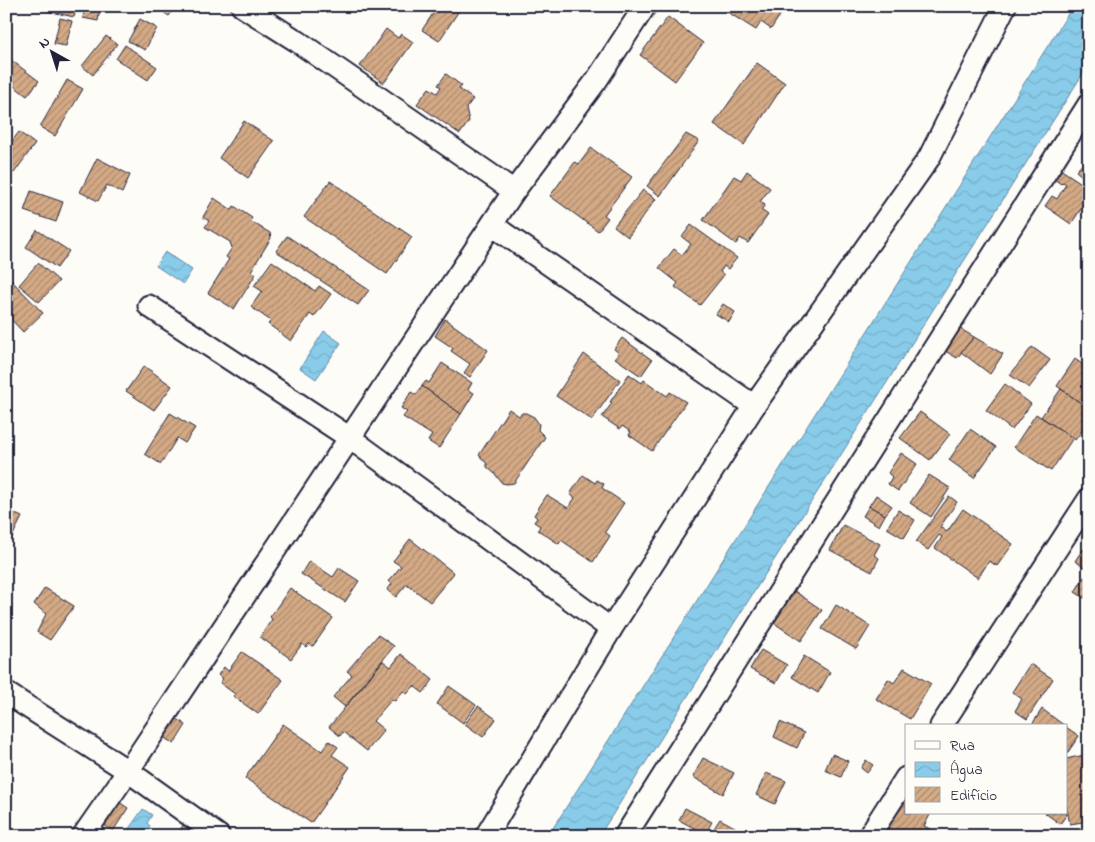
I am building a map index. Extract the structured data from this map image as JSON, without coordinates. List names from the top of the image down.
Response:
{
  "legend": ["Rua", "Água", "Edifício"],
  "north": "top left"
}
